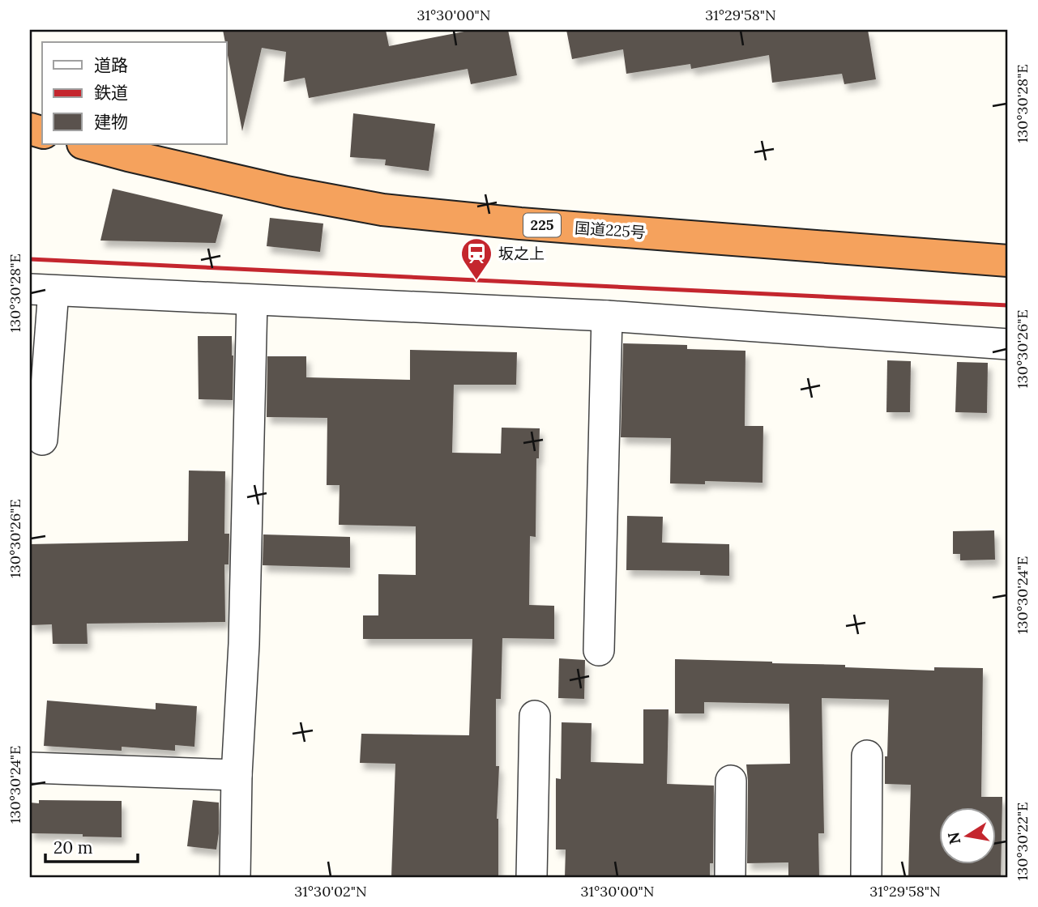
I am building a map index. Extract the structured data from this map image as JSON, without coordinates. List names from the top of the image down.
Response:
{
  "streets": {
    "highway": ["225", "国道225号"]
  },
  "places": {
    "station": ["坂之上"]
  },
  "legend": ["道路", "鉄道", "建物"],
  "scale_bar": "20 m",
  "north": "left",
  "coordinates": [
    "31°30'00\"N",
    "31°29'58\"N",
    "130°30'28\"E",
    "130°30'26\"E",
    "130°30'24\"E",
    "130°30'22\"E",
    "31°30'02\"N"
  ]
}
